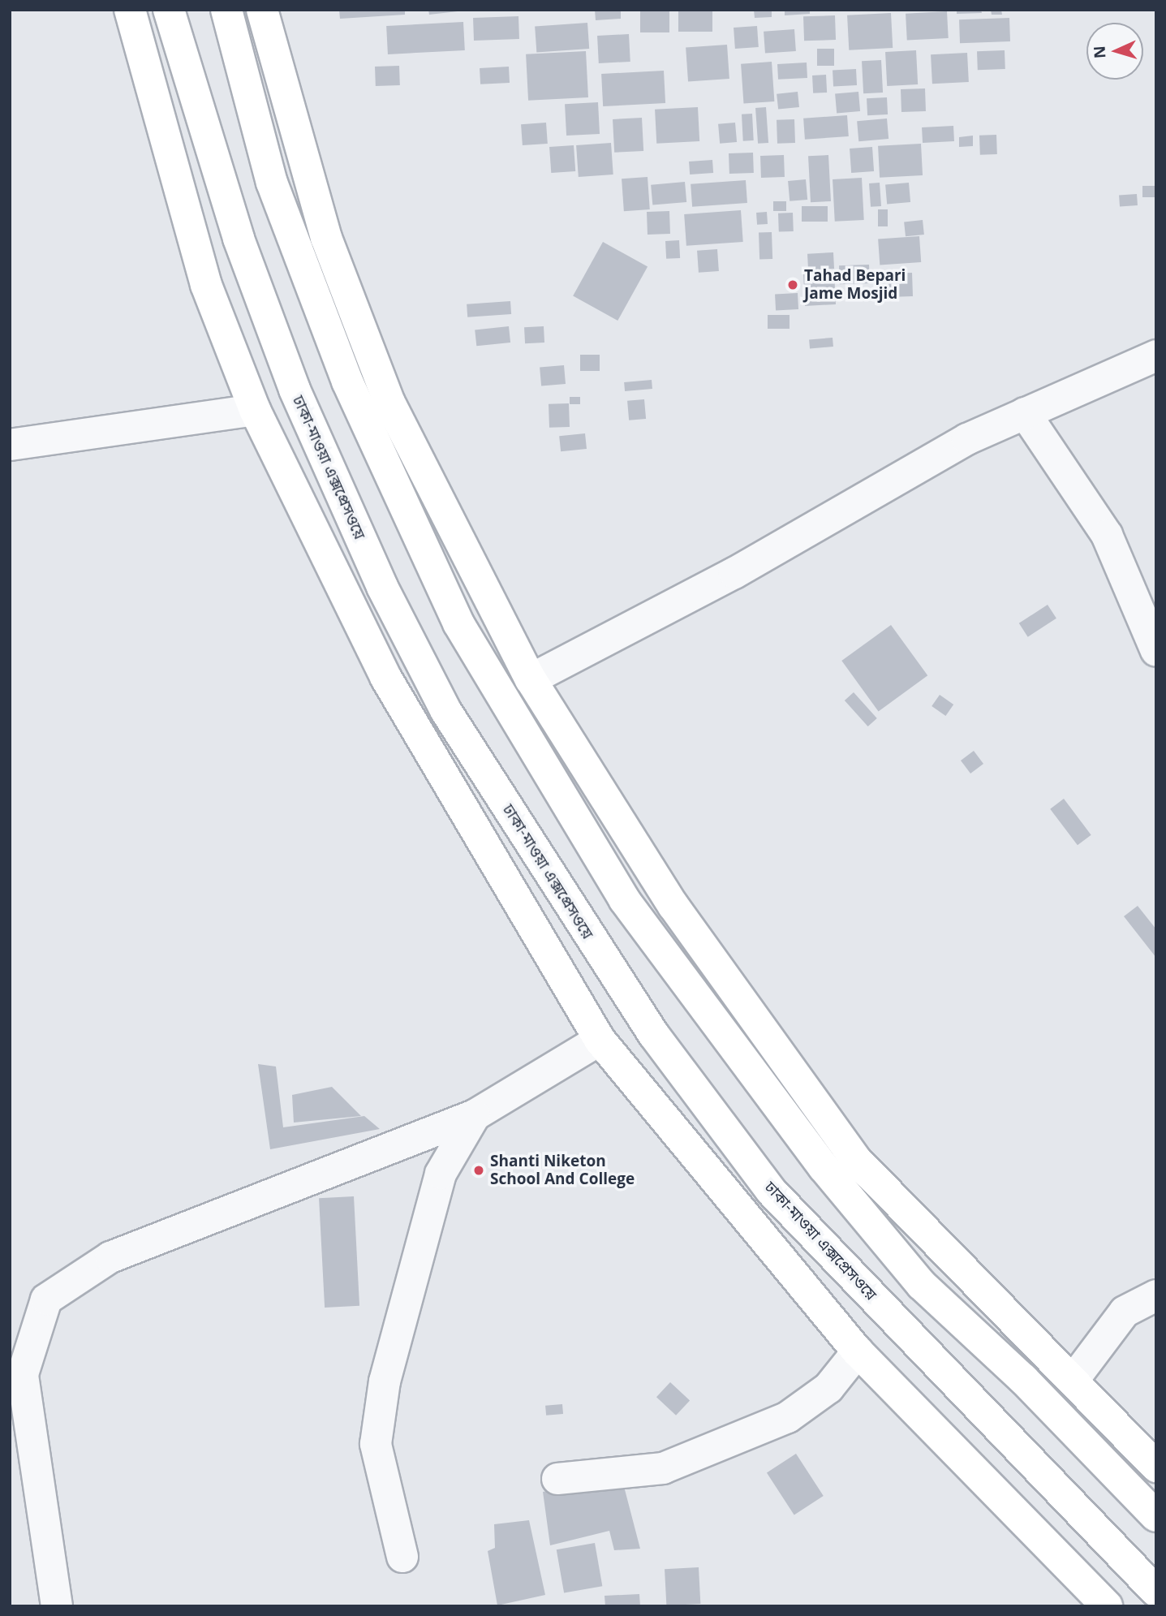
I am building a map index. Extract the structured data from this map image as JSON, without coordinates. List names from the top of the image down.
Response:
{
  "streets": {
    "main road": ["ঢাকা-মাওয়া এক্সপ্রেসওয়ে"]
  },
  "places": ["Tahad Bepari Jame Mosjid", "Shanti Niketon School And College"],
  "north": "left"
}
